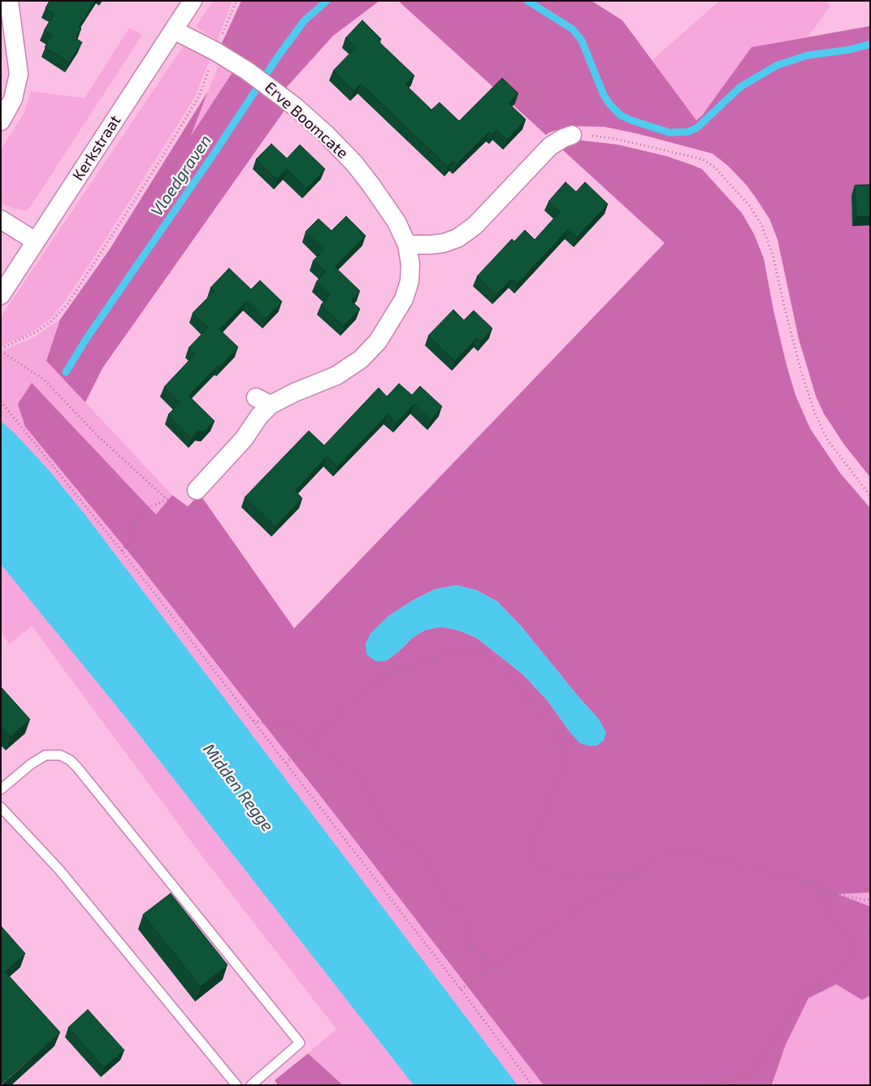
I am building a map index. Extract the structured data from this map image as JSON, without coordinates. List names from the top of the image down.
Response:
{
  "streets": {
    "street": ["Erve Boomcate", "Kerkstraat"]
  },
  "crossings": [
    ["Erve Boomcate", "Kerkstraat"]
  ],
  "water": ["Vloedgraven", "Midden Regge"]
}
